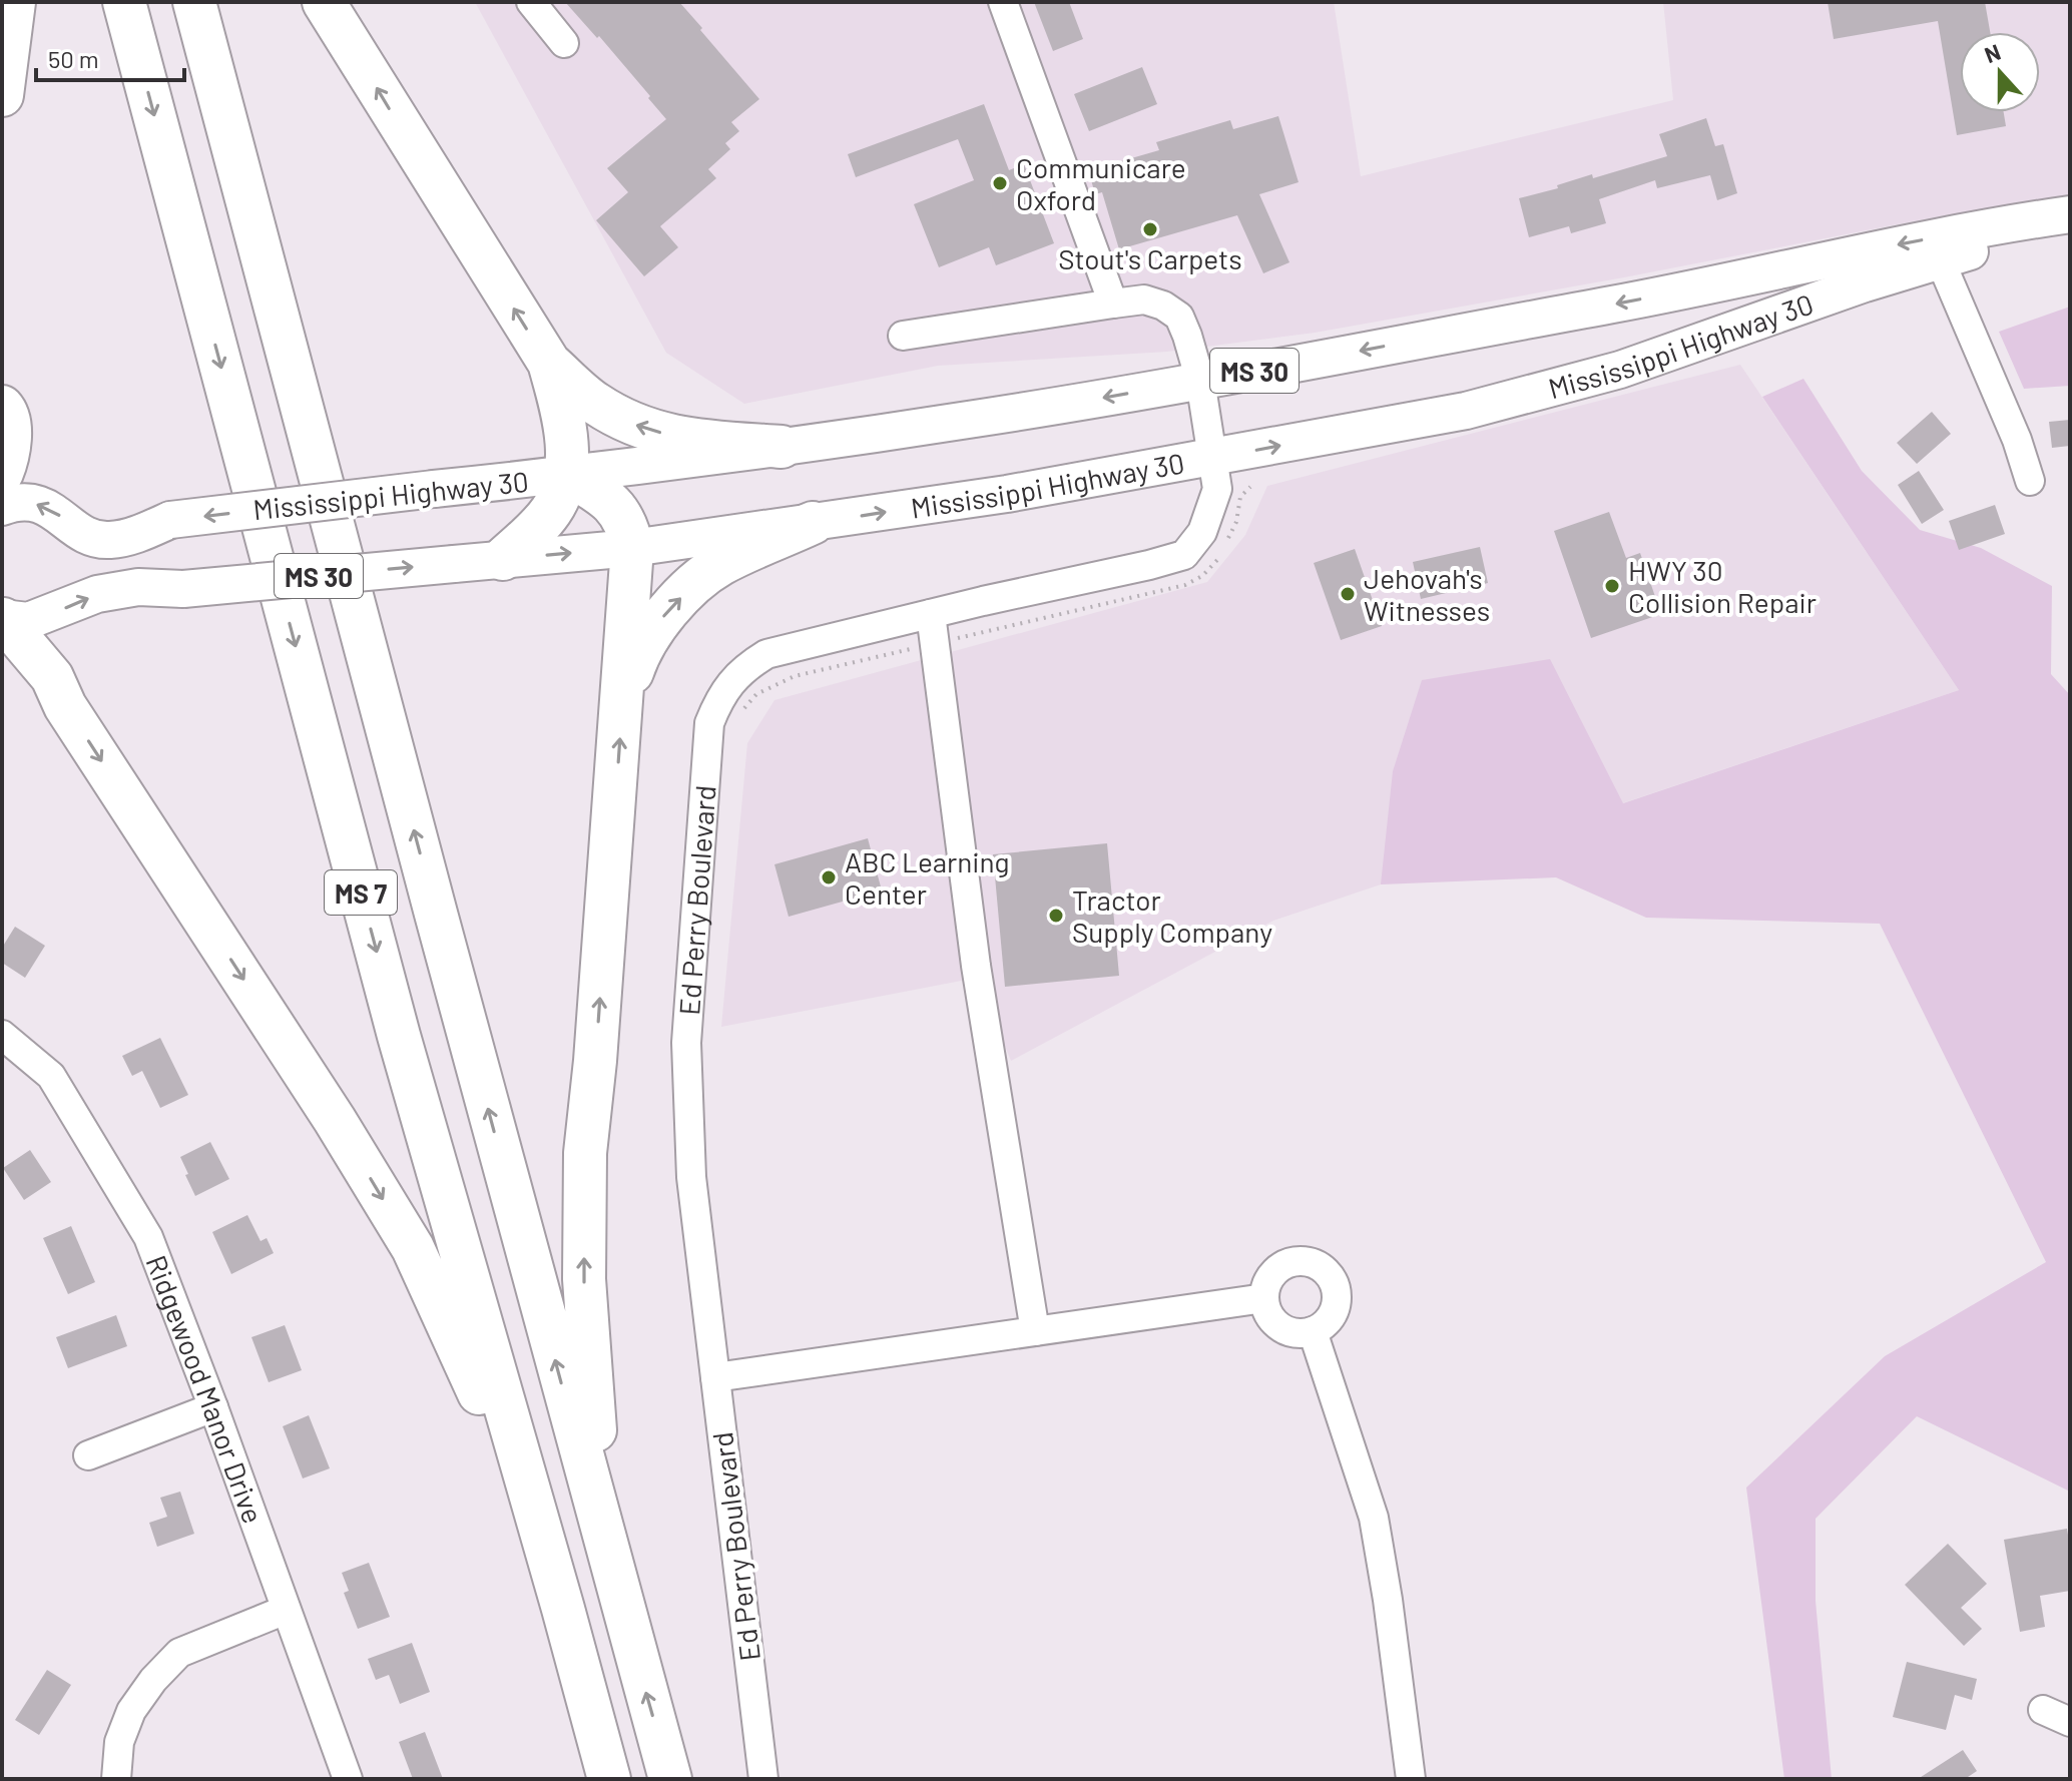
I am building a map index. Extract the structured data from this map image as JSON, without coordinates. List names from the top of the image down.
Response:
{
  "streets": {
    "highway": ["MS 7"],
    "main road": ["Mississippi Highway 30", "MS 30"],
    "street": ["Ed Perry Boulevard", "Ridgewood Manor Drive"]
  },
  "crossings": [
    ["Mississippi Highway 30", "Ed Perry Boulevard"]
  ],
  "places": [
    "Communicare Oxford",
    "Stout's Carpets",
    "HWY 30 Collision Repair",
    "Jehovah's Witnesses",
    "ABC Learning Center",
    "Tractor Supply Company"
  ],
  "scale_bar": "50 m",
  "north": "top"
}
